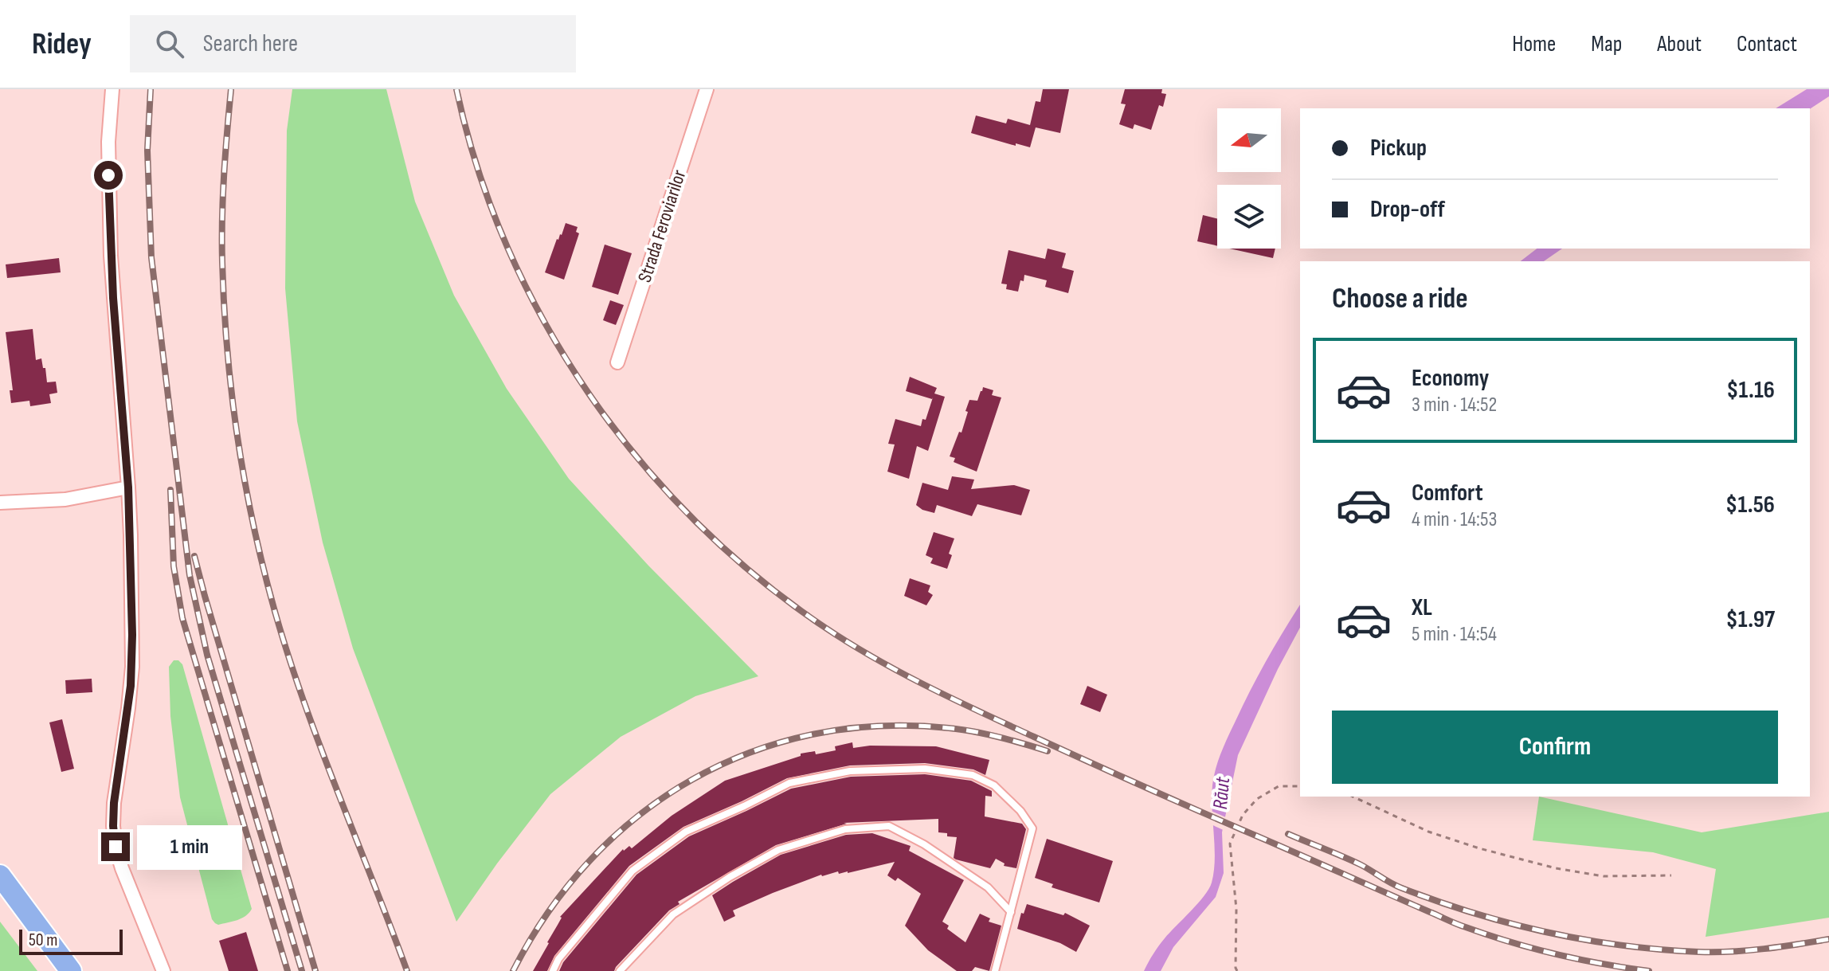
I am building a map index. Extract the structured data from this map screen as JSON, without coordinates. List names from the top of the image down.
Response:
{
  "streets": {
    "street": ["Strada Feroviarilor"]
  },
  "water": ["Răut"],
  "scale_bar": "50 m",
  "north": "left",
  "page": {
    "header": "Ridey",
    "search": "Search here",
    "nav": [
      "Home",
      "Map",
      "About",
      "Contact"
    ],
    "banner": ["Pickup", "Drop-off"],
    "heading": "Choose a ride",
    "list": [
      {
        "name": "Economy",
        "note": "3 min · 14:52",
        "value": "$1.16"
      },
      {
        "name": "Comfort",
        "note": "4 min · 14:53",
        "value": "$1.56"
      },
      {
        "name": "XL",
        "note": "5 min · 14:54",
        "value": "$1.97"
      }
    ],
    "buttons": "Confirm",
    "bubble": "1 min",
    "scale": "50 m"
  }
}
